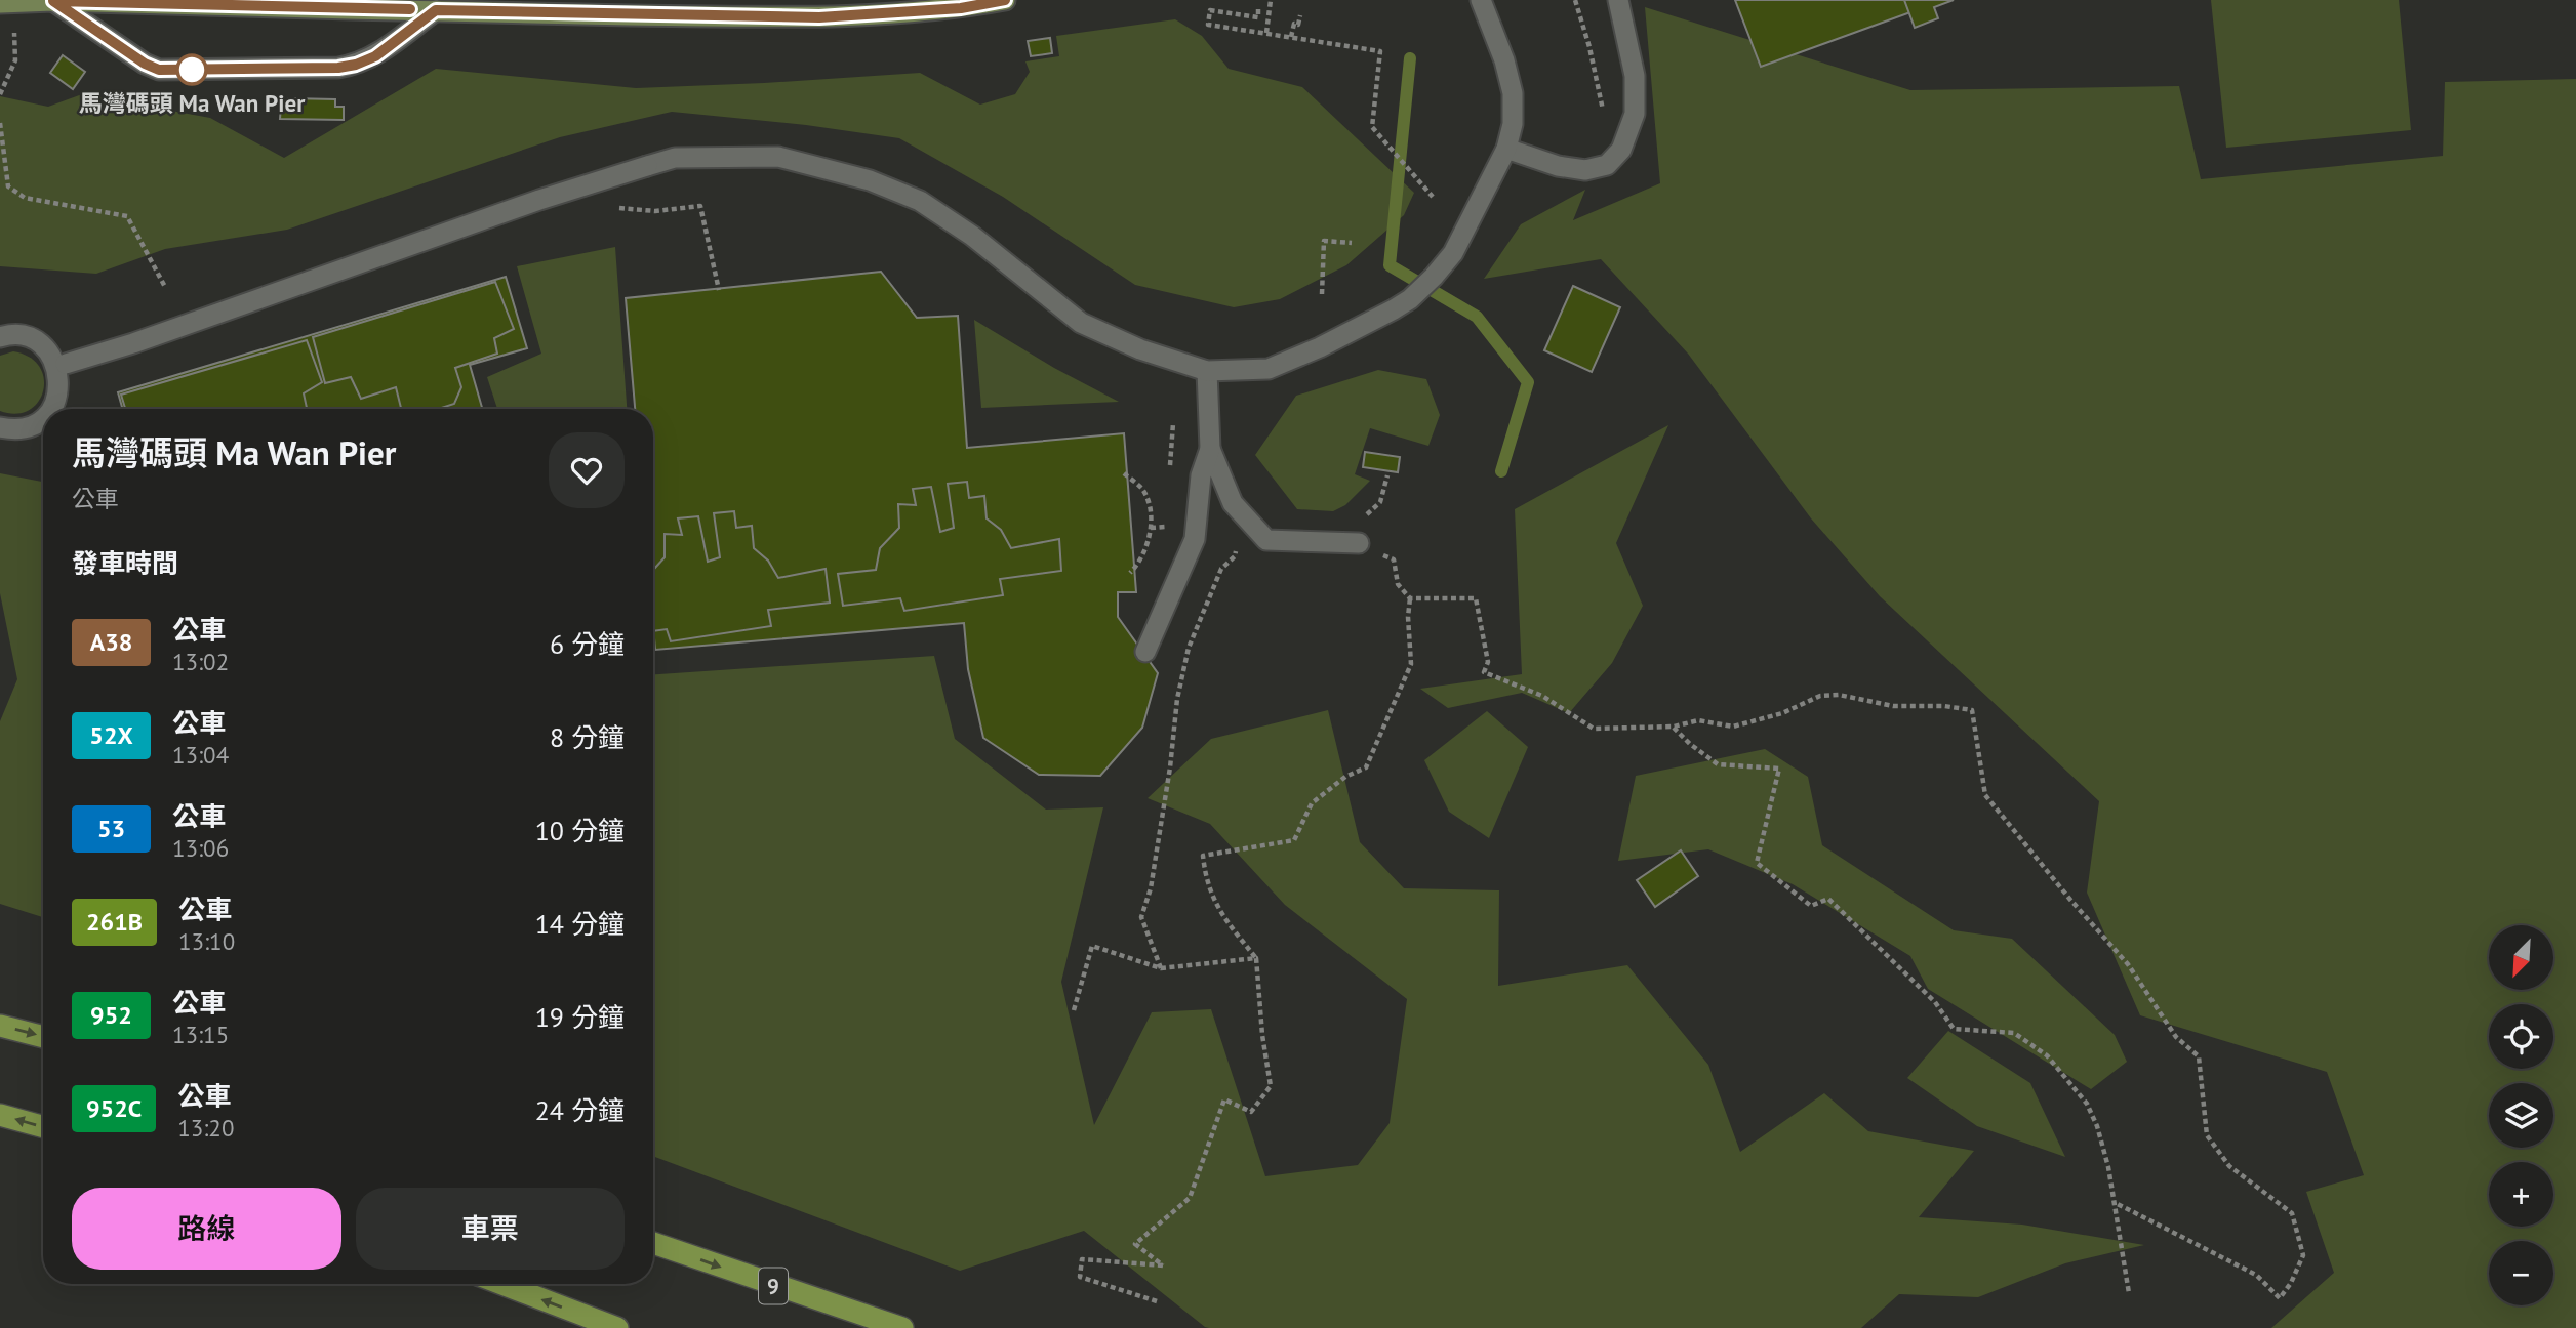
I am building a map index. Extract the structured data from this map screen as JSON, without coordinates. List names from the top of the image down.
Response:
{
  "streets": {
    "highway": ["9"]
  },
  "places": ["馬灣碼頭 Ma Wan Pier"],
  "lines": ["bus line A38"],
  "north": "bottom left",
  "page": {
    "heading": [
      ["馬灣碼頭 Ma Wan Pier", "公車"],
      "發車時間"
    ],
    "list": [
      {
        "mark": "A38",
        "name": "公車",
        "note": "13:02",
        "value": "6 分鐘"
      },
      {
        "mark": "52X",
        "name": "公車",
        "note": "13:04",
        "value": "8 分鐘"
      },
      {
        "mark": "53",
        "name": "公車",
        "note": "13:06",
        "value": "10 分鐘"
      },
      {
        "mark": "261B",
        "name": "公車",
        "note": "13:10",
        "value": "14 分鐘"
      },
      {
        "mark": "952",
        "name": "公車",
        "note": "13:15",
        "value": "19 分鐘"
      },
      {
        "mark": "952C",
        "name": "公車",
        "note": "13:20",
        "value": "24 分鐘"
      }
    ],
    "map_buttons": ["+", "−"],
    "buttons": ["路線", "車票"]
  }
}
